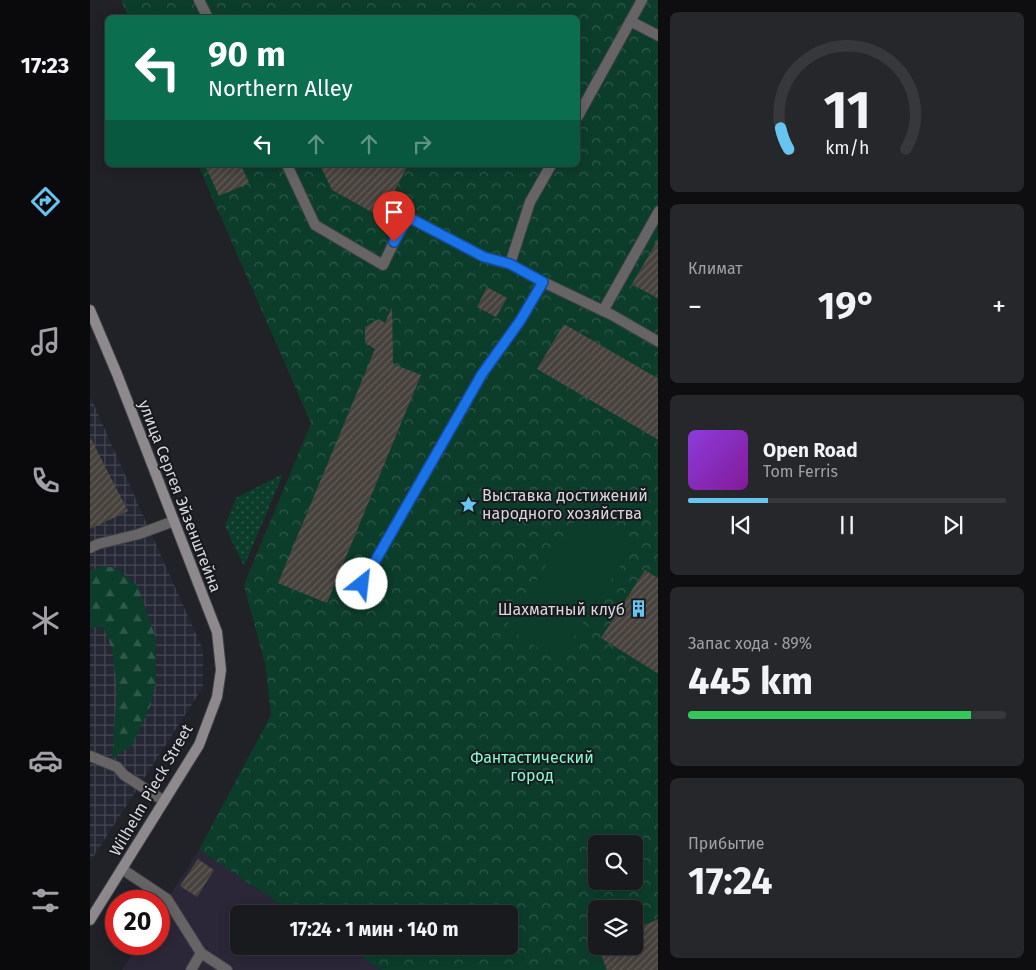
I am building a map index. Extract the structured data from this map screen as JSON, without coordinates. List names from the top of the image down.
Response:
{
  "streets": {
    "main road": ["улица Сергея Эйзенштейна", "Wilhelm Pieck Street"]
  },
  "crossings": [
    ["улица Сергея Эйзенштейна", "Wilhelm Pieck Street"]
  ],
  "parks": ["Фантастический город"],
  "places": {
    "place": ["Выставка достижений народного хозяйства"],
    "building": ["Шахматный клуб"]
  },
  "page": {
    "tabs": "17:23",
    "turn": ["90 m", "Northern Alley"],
    "tile": [
      "Климат",
      ["Запас хода · 89%", "445 km"],
      ["Прибытие", "17:24"]
    ],
    "heat": ["−", "19°", "+"],
    "song": ["Open Road", "Tom Ferris"],
    "limit": "20",
    "trip": "17:24 · 1 мин · 140 m",
    "gauge": ["11", "km/h"]
  }
}
